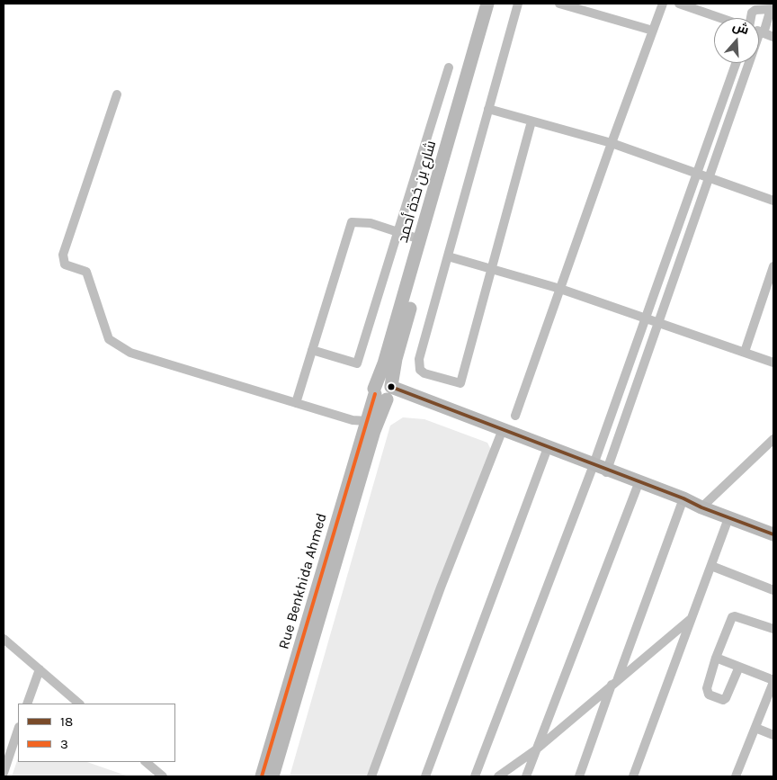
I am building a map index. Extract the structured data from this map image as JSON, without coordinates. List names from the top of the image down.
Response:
{
  "streets": {
    "main road": ["شارع بن خدة أحمد", "Rue Benkhida Ahmed"]
  },
  "crossings": [
    ["شارع بن خدة أحمد", "Rue Benkhida Ahmed"]
  ],
  "lines": ["transit line 18", "transit line 3"],
  "legend": ["18", "3"],
  "north": "top"
}
